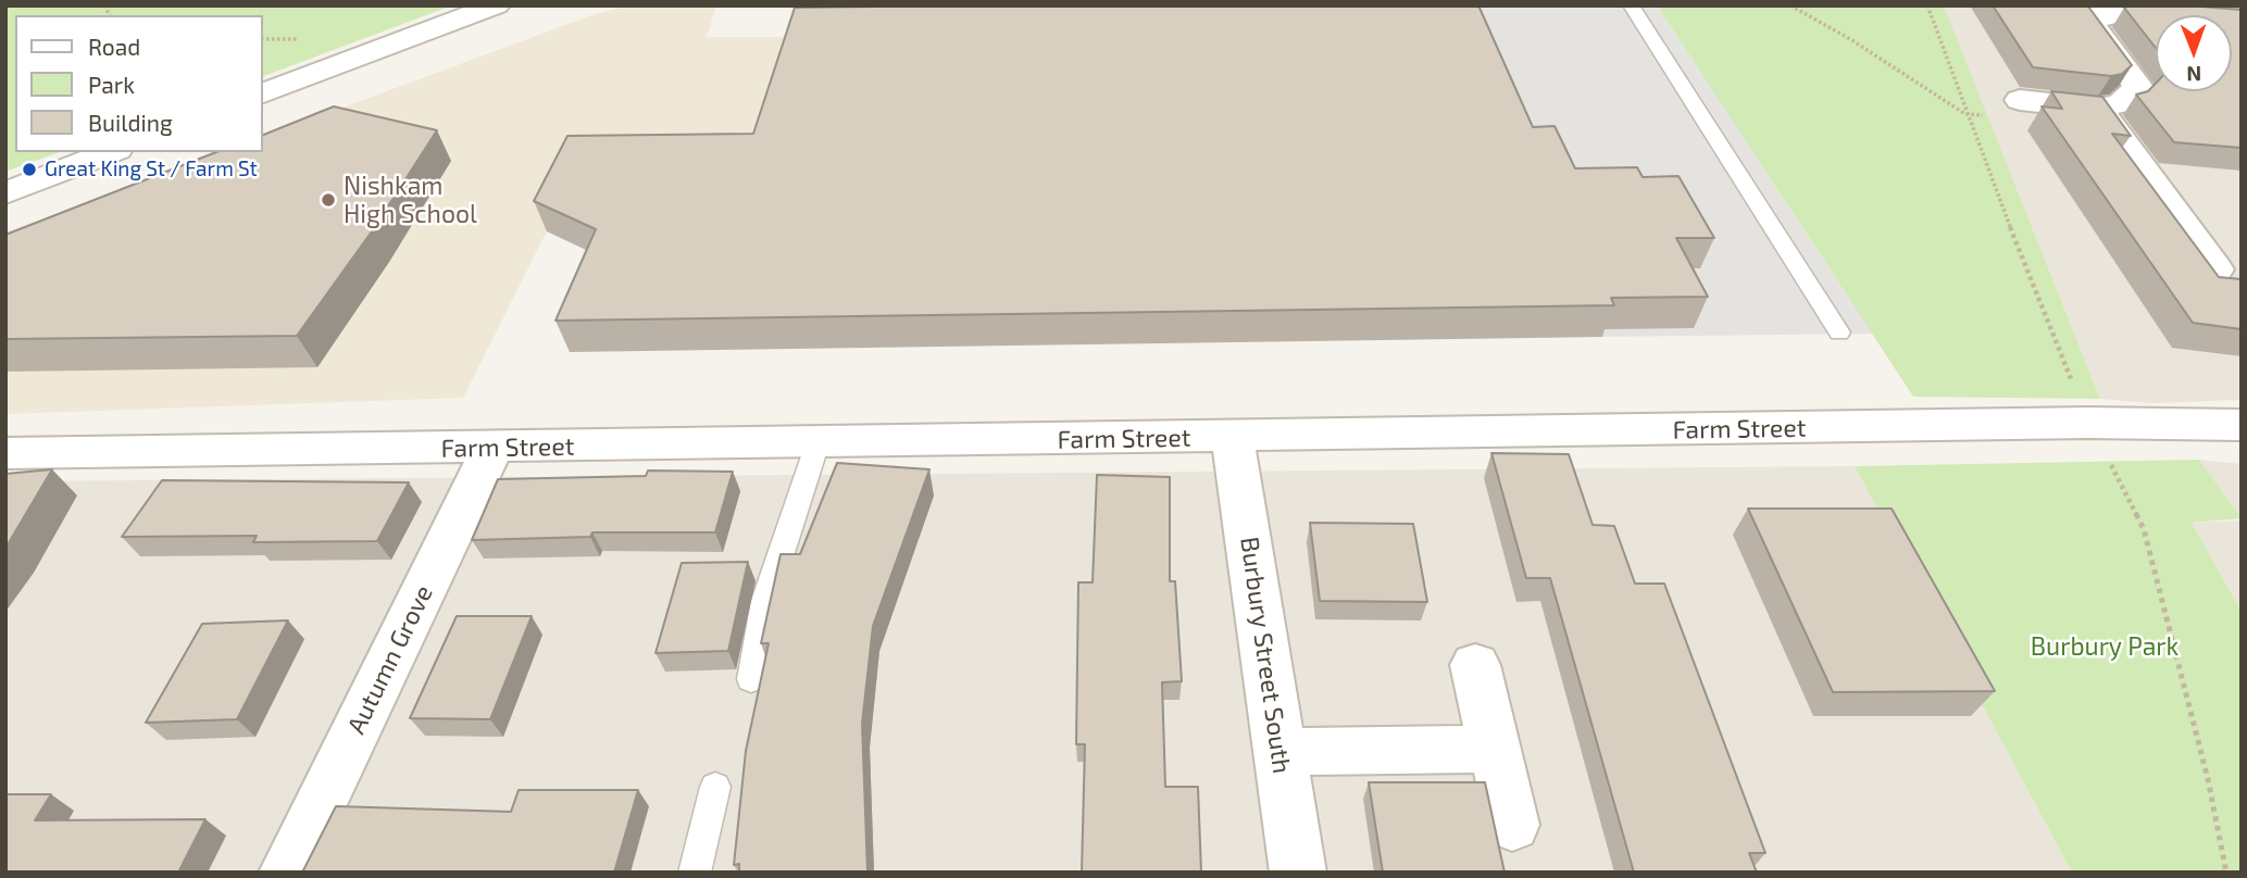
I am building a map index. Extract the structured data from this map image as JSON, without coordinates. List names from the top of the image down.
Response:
{
  "streets": {
    "street": ["Farm Street", "Burbury Street South", "Autumn Grove"]
  },
  "crossings": [
    ["Farm Street", "Burbury Street South"],
    ["Farm Street", "Autumn Grove"]
  ],
  "parks": ["Burbury Park"],
  "places": ["Great King St / Farm St", "Nishkam High School"],
  "legend": ["Road", "Park", "Building"],
  "north": "bottom"
}
